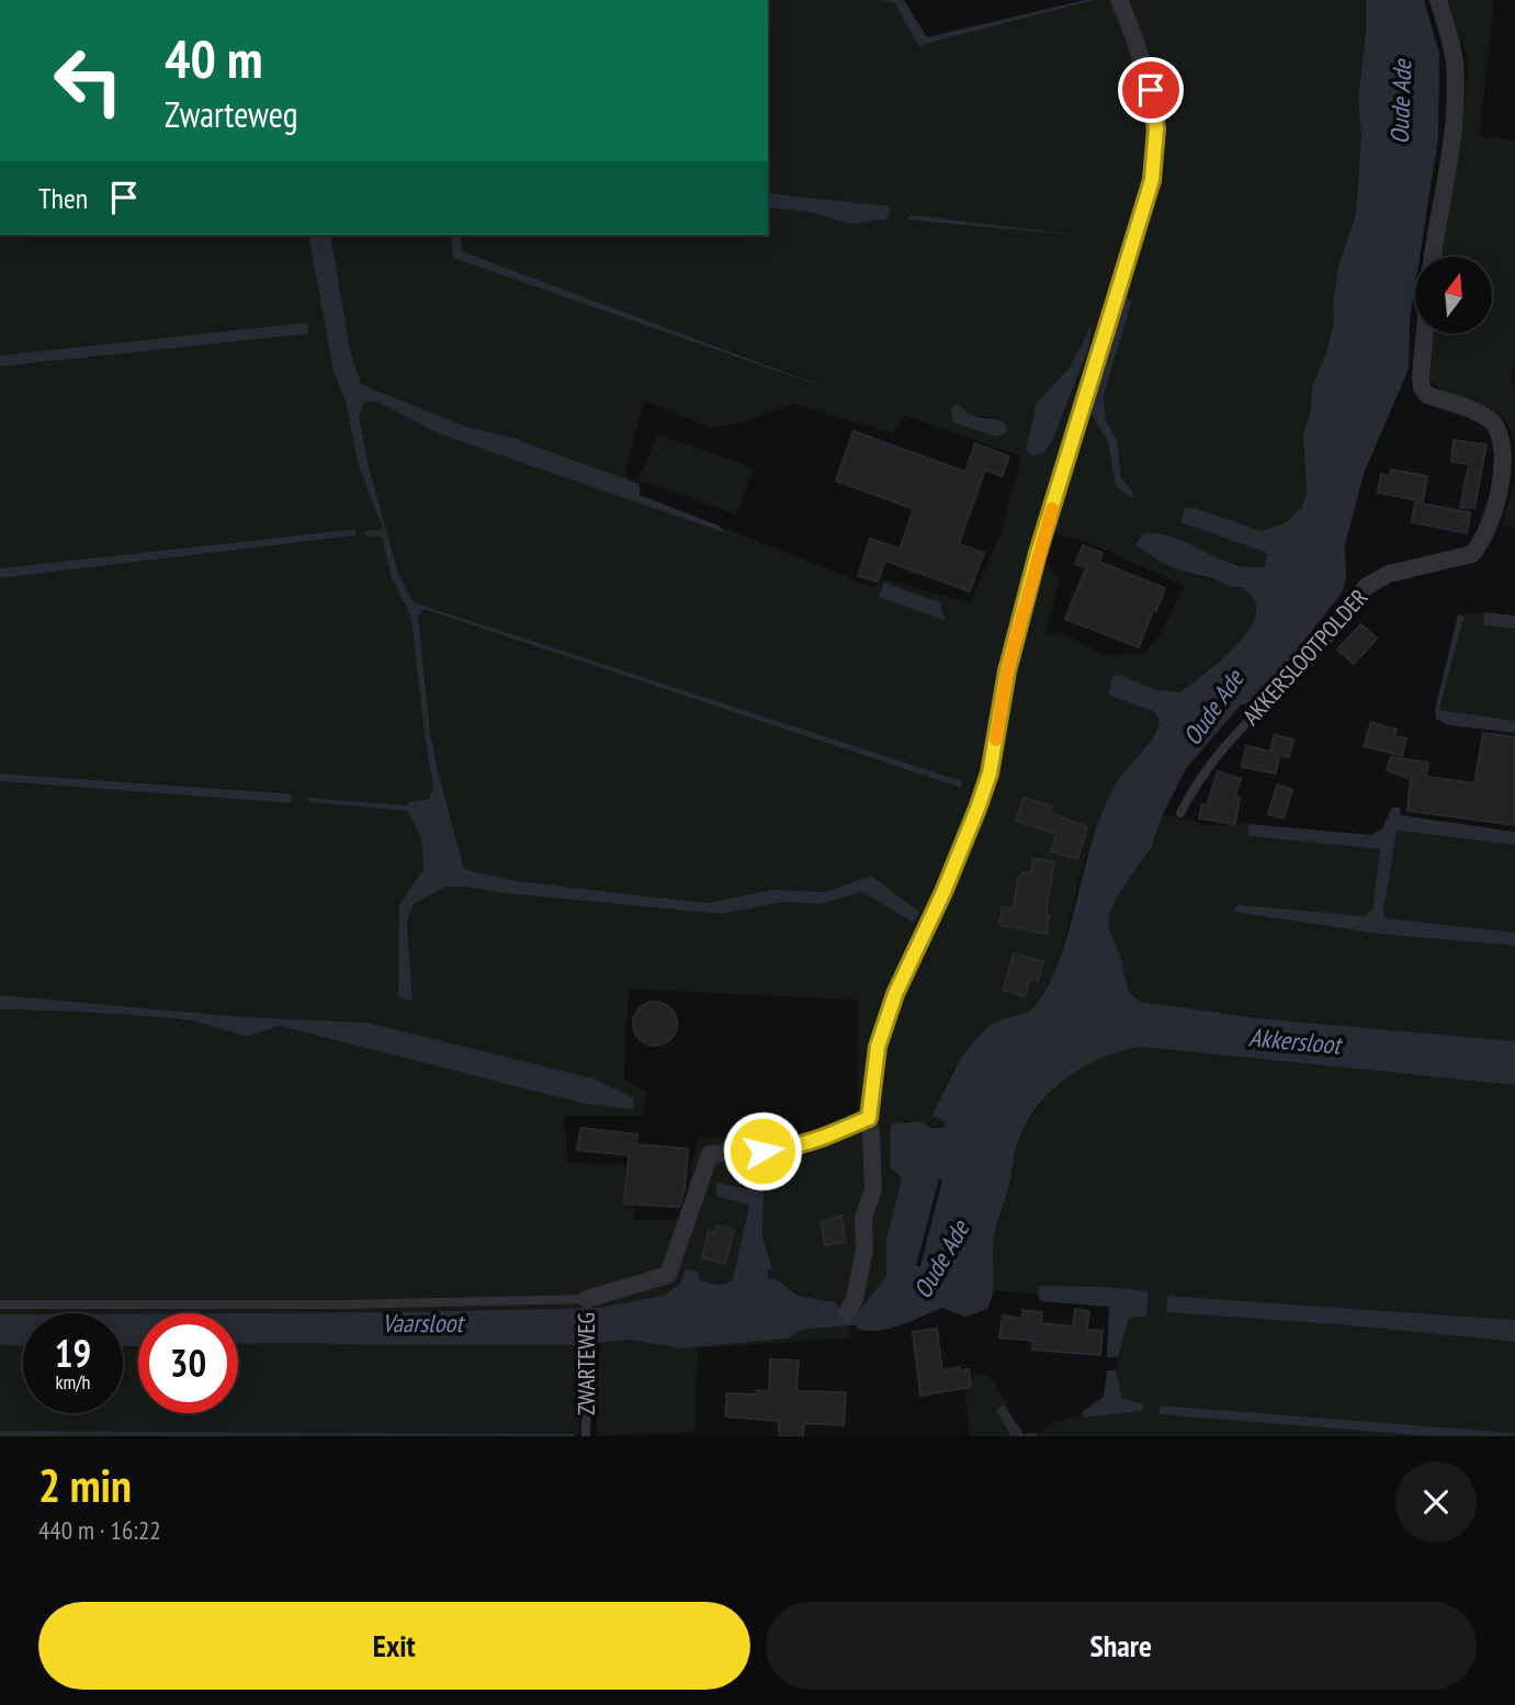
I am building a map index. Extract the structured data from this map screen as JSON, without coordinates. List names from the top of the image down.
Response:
{
  "streets": {
    "street": ["AKKERSLOOTPOLDER", "ZWARTEWEG"]
  },
  "water": ["Oude Ade", "Akkersloot", "Vaarsloot"],
  "north": "top",
  "page": {
    "turn": ["40 m", "Zwarteweg"],
    "then": "Then",
    "speed": "19 km/h",
    "limit": "30",
    "heading": ["2 min", "440 m · 16:22"],
    "buttons": ["Exit", "Share"]
  }
}
